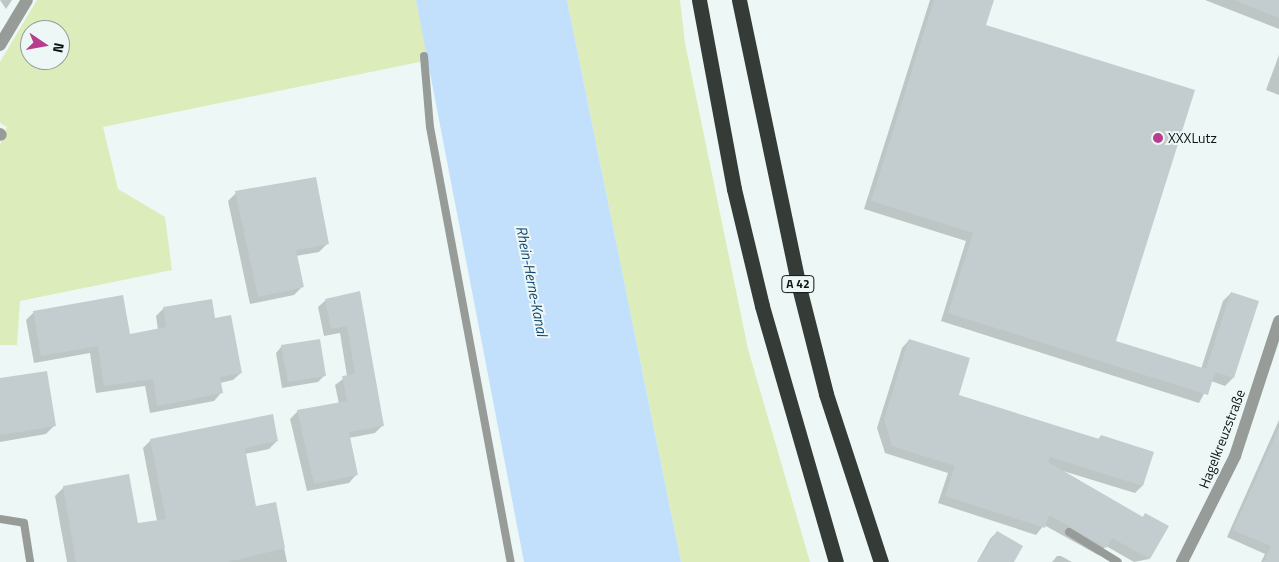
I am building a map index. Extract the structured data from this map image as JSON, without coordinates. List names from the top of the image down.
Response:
{
  "streets": {
    "highway": ["A 42"],
    "street": ["Hagelkreuzstraße"]
  },
  "water": ["Rhein-Herne-Kanal"],
  "places": ["XXXLutz"],
  "north": "right"
}
